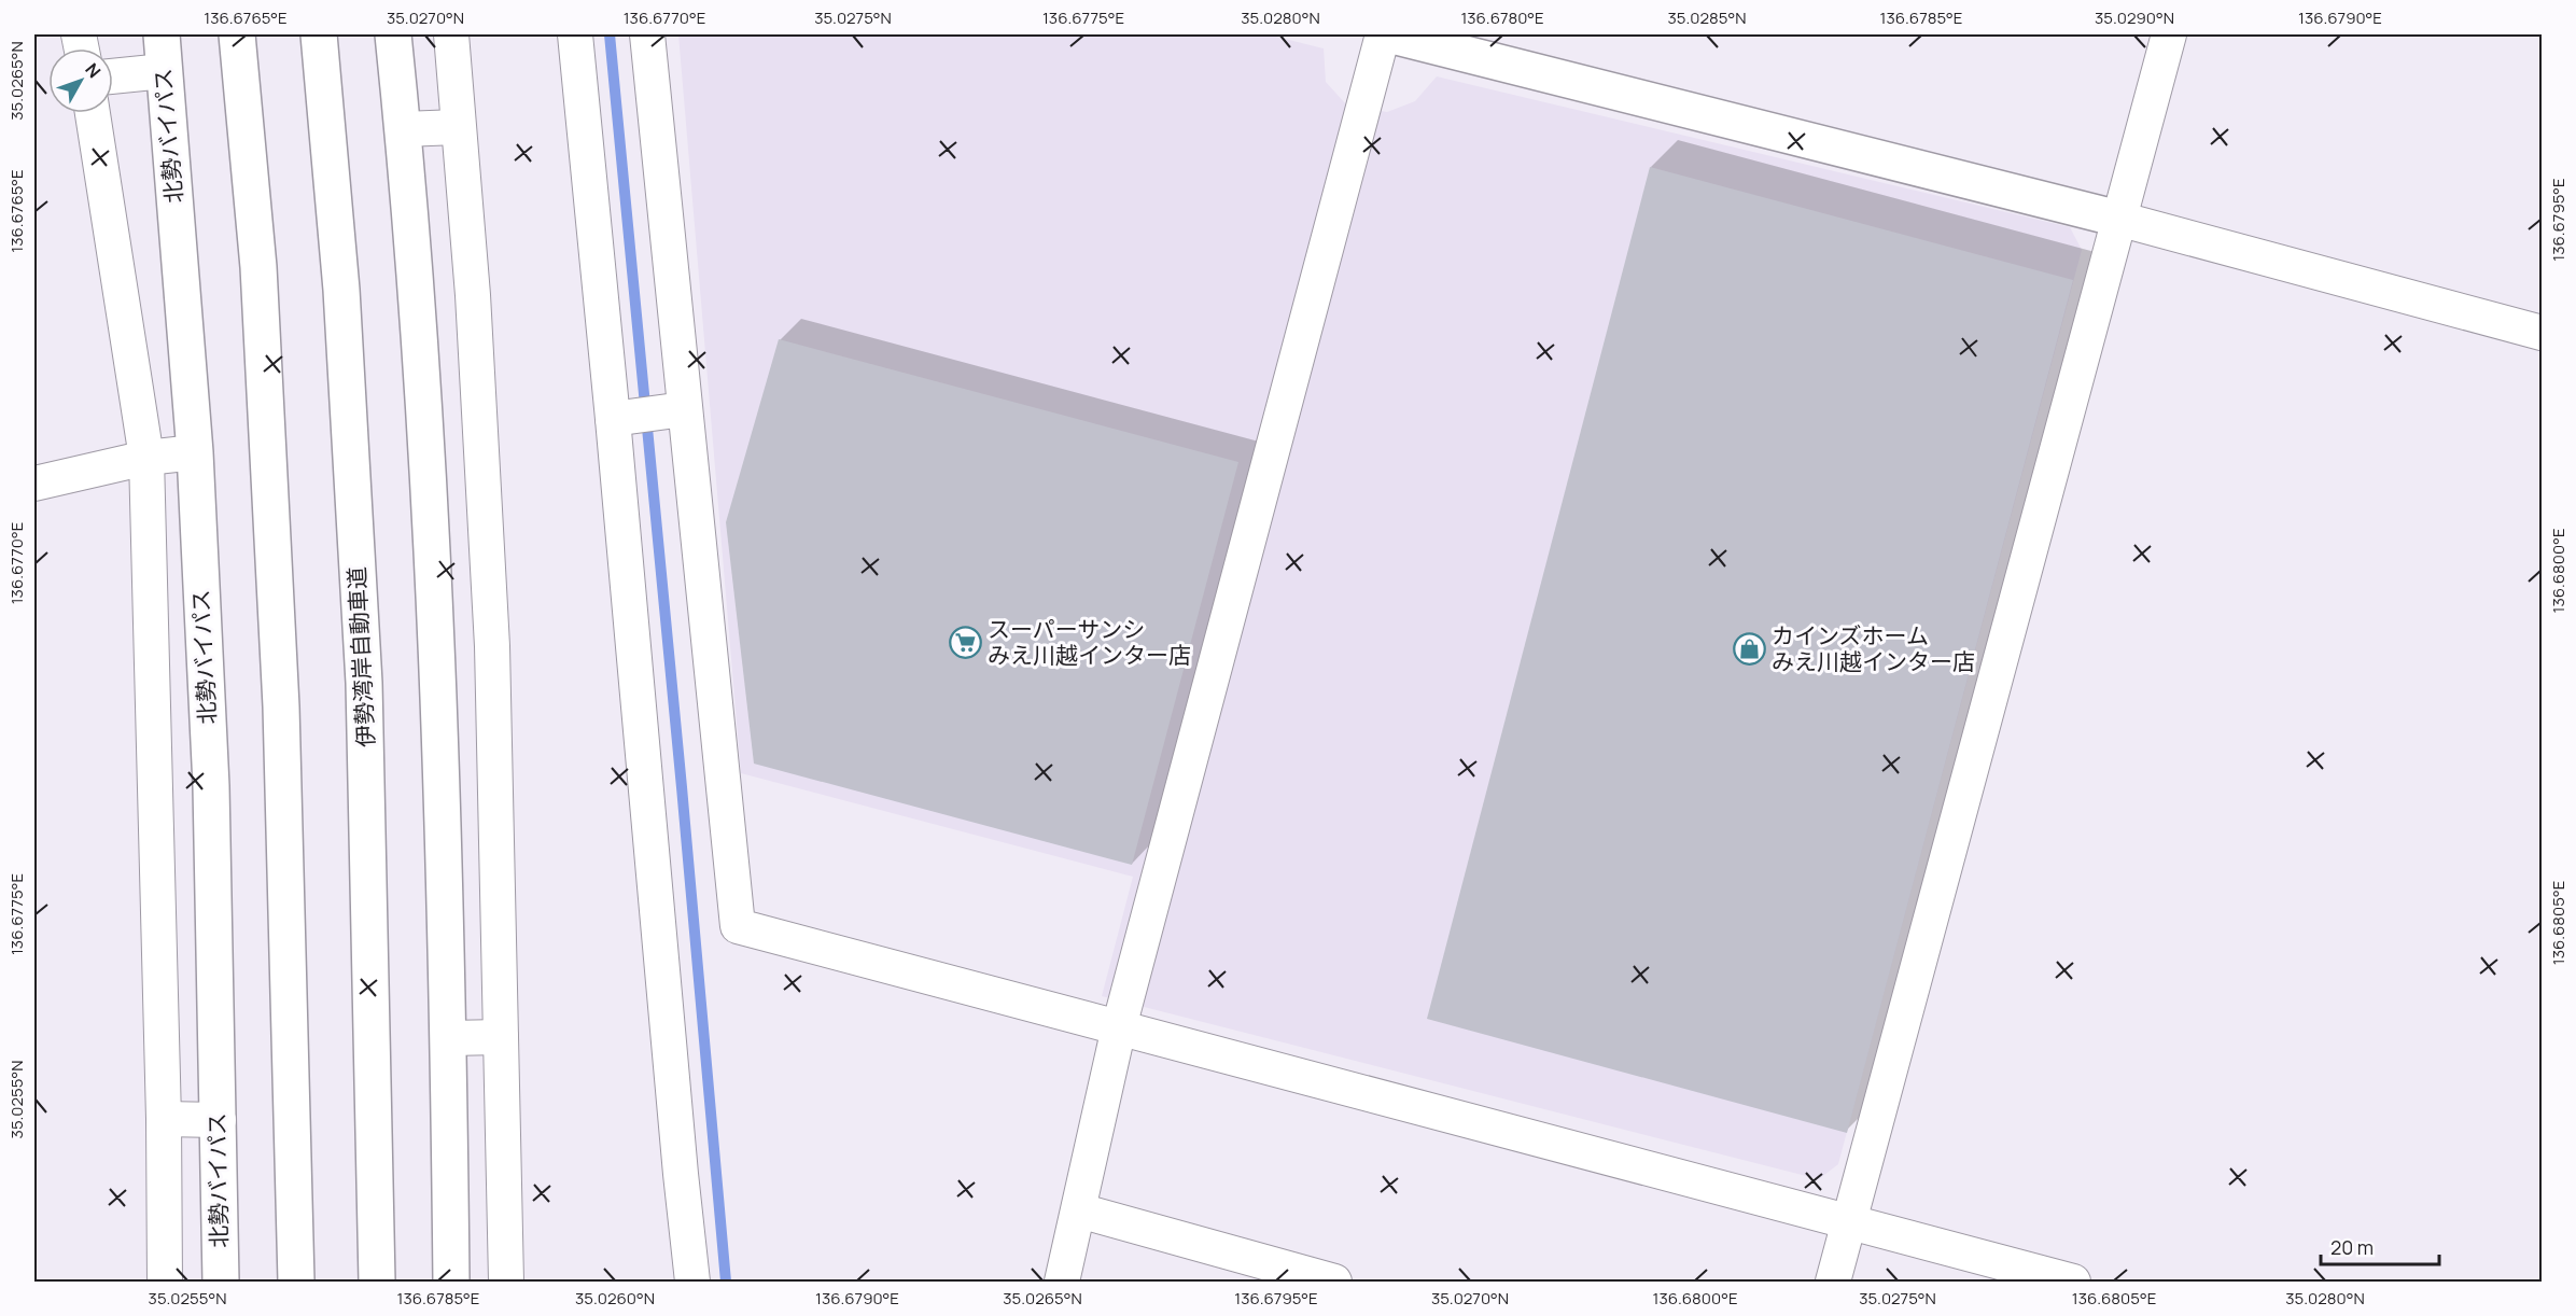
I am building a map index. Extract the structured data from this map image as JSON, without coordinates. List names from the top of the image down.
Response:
{
  "streets": {
    "main road": ["北勢バイパス", "伊勢湾岸自動車道"]
  },
  "places": {
    "supermarket": ["スーパーサンシ みえ川越インター店"],
    "shop": ["カインズホーム みえ川越インター店"]
  },
  "scale_bar": "20 m",
  "north": "top right",
  "coordinates": [
    "136.6765°E",
    "35.0270°N",
    "136.6770°E",
    "35.0275°N",
    "136.6775°E",
    "35.0280°N",
    "136.6780°E",
    "35.0285°N",
    "136.6785°E",
    "35.0290°N",
    "136.6790°E",
    "35.0265°N",
    "136.6795°E",
    "136.6800°E",
    "136.6805°E",
    "35.0255°N",
    "35.0260°N"
  ]
}
